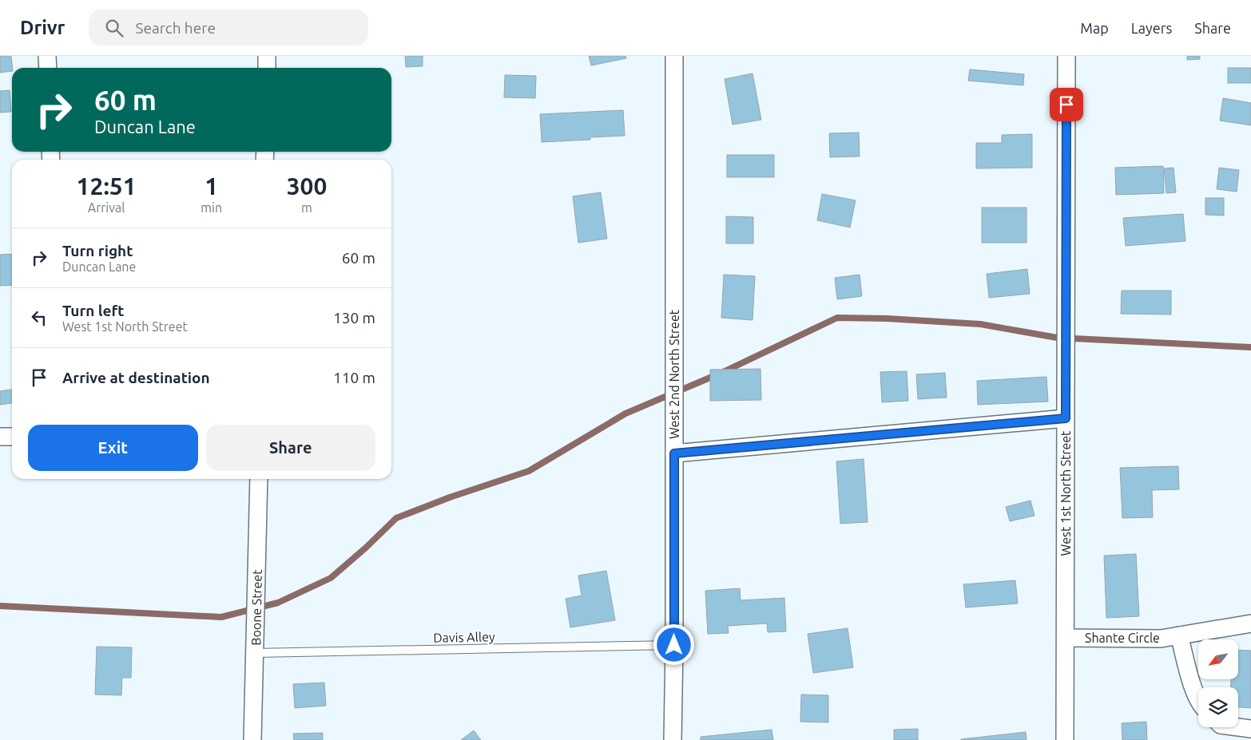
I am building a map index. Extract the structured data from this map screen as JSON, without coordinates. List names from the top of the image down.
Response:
{
  "streets": {
    "street": [
      "West 2nd North Street",
      "West 1st North Street",
      "Boone Street",
      "Shante Circle"
    ],
    "lane": ["Davis Alley"]
  },
  "crossings": [
    ["West 2nd North Street", "Davis Alley"],
    ["West 1st North Street", "Shante Circle"],
    ["Boone Street", "Davis Alley"]
  ],
  "north": "bottom left",
  "page": {
    "header": "Drivr",
    "search": "Search here",
    "nav": ["Map", "Layers", "Share"],
    "turn": ["60 m", "Duncan Lane"],
    "eta": [
      "12:51",
      "Arrival",
      "1",
      "min",
      "300",
      "m"
    ],
    "list": [
      {
        "name": "Turn right",
        "note": "Duncan Lane",
        "value": "60 m"
      },
      {
        "name": "Turn left",
        "note": "West 1st North Street",
        "value": "130 m"
      },
      {
        "name": "Arrive at destination",
        "value": "110 m"
      }
    ],
    "buttons": ["Exit", "Share"]
  }
}
